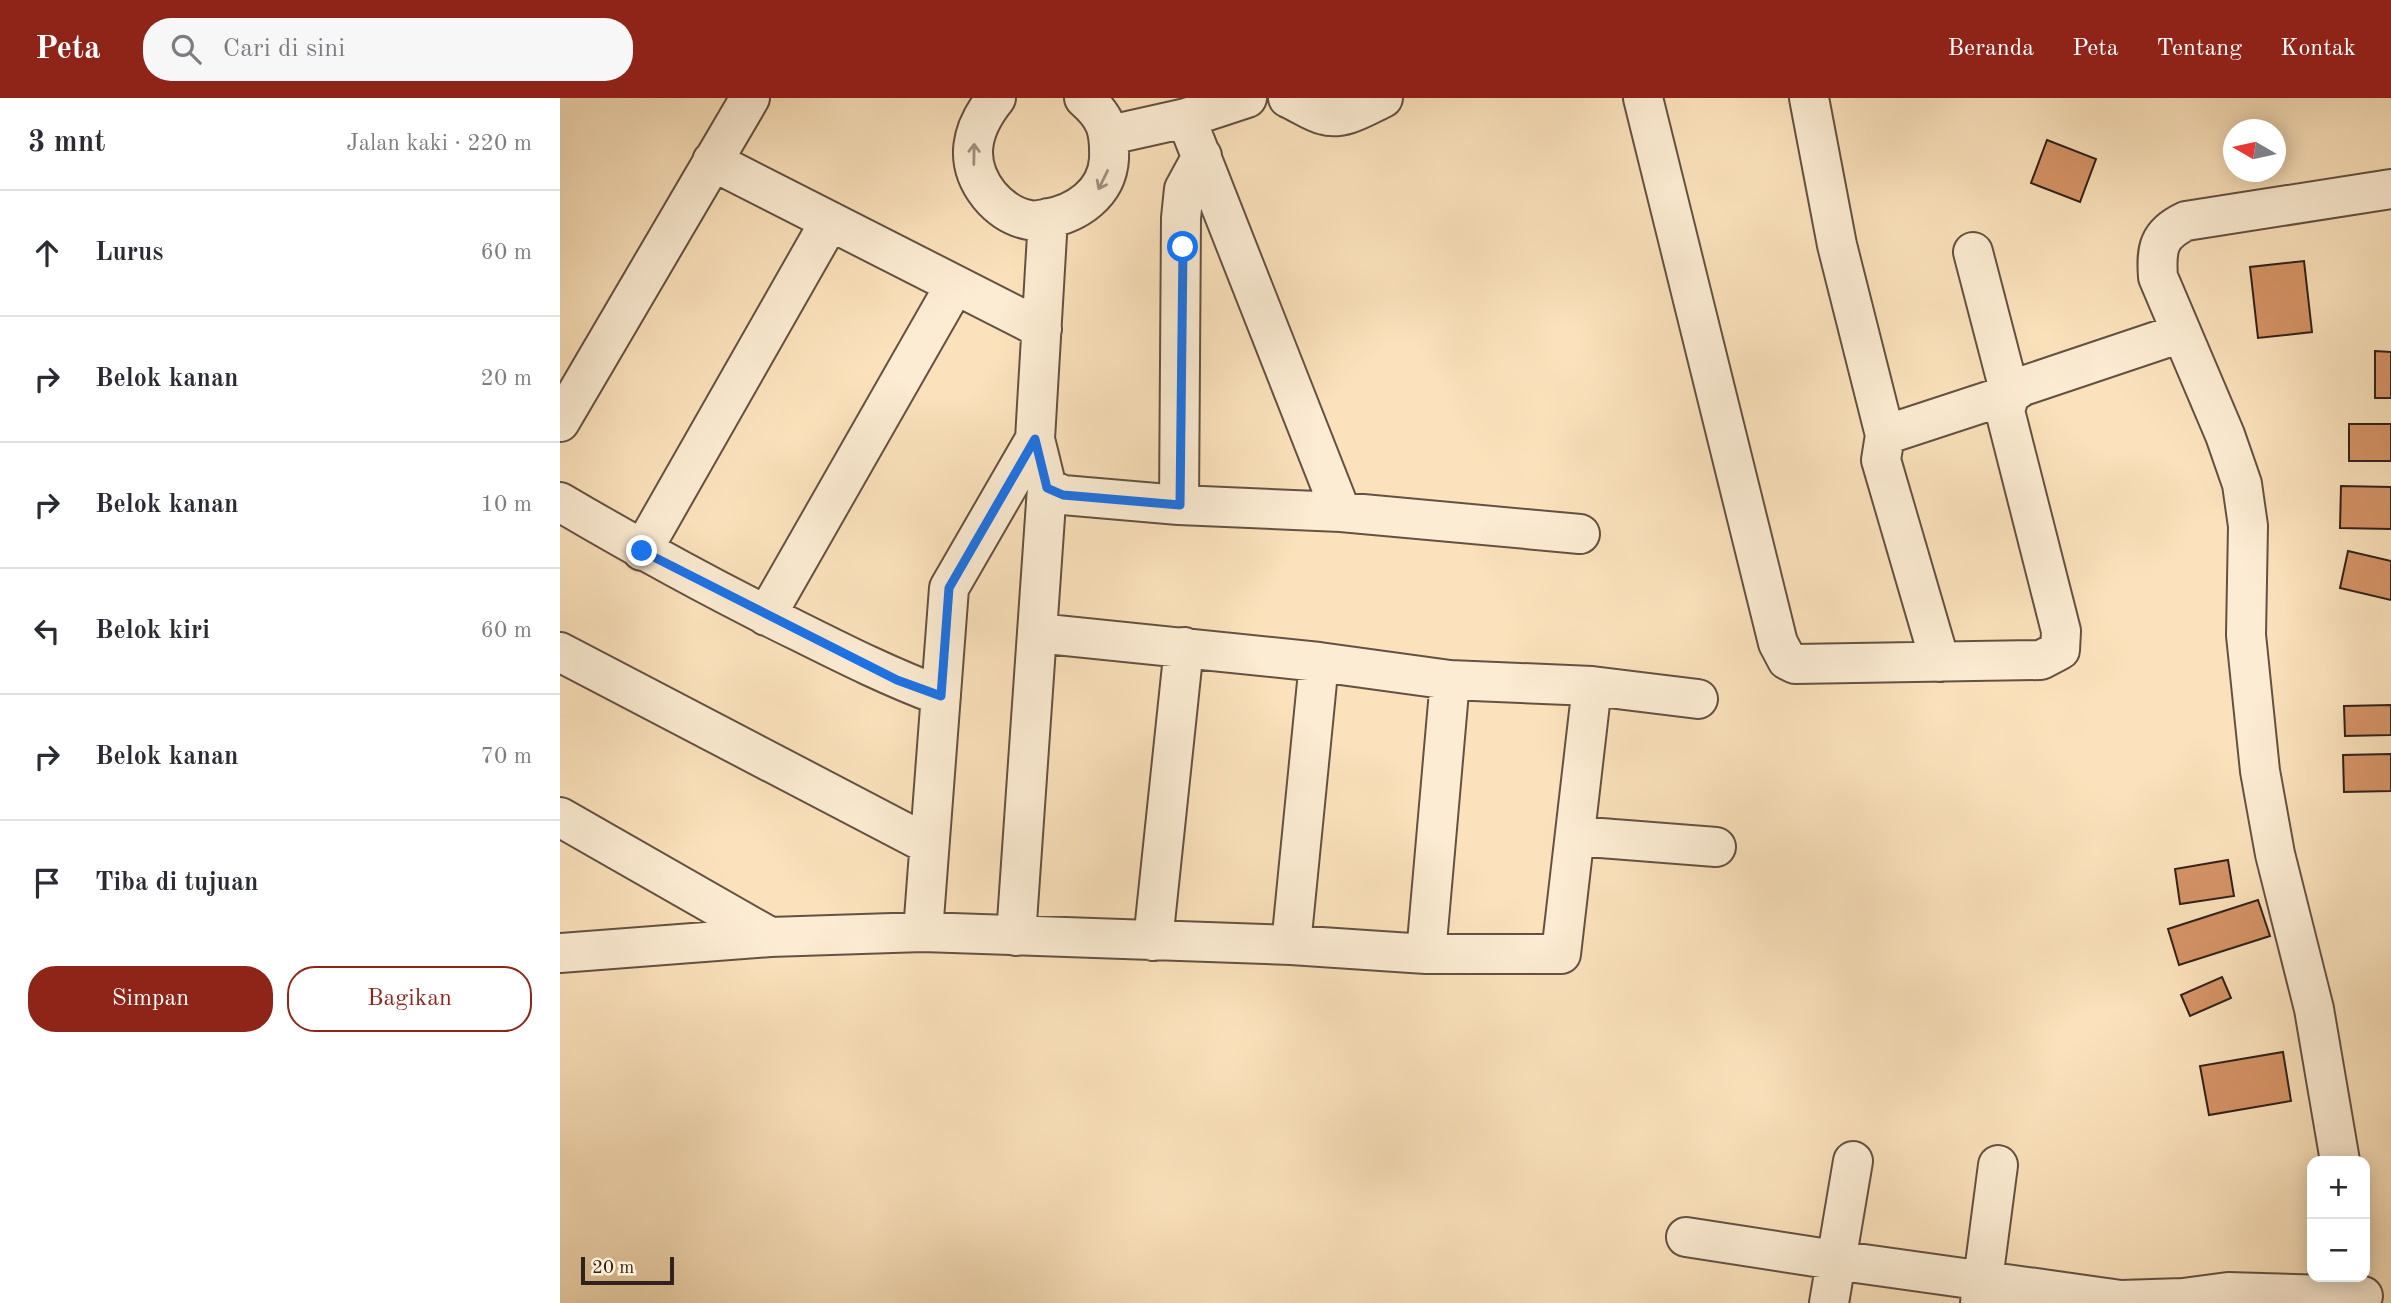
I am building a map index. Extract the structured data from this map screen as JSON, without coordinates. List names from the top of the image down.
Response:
{
  "scale_bar": "20 m",
  "north": "left",
  "page": {
    "header": "Peta",
    "search": "Cari di sini",
    "nav": [
      "Beranda",
      "Peta",
      "Tentang",
      "Kontak"
    ],
    "heading": ["3 mnt", "Jalan kaki · 220 m"],
    "list": [
      ["Lurus", "60 m"],
      ["Belok kanan", "20 m"],
      ["Belok kanan", "10 m"],
      ["Belok kiri", "60 m"],
      ["Belok kanan", "70 m"],
      "Tiba di tujuan"
    ],
    "buttons": ["Simpan", "Bagikan"],
    "map_buttons": ["+", "−"],
    "scale": "20 m"
  }
}
